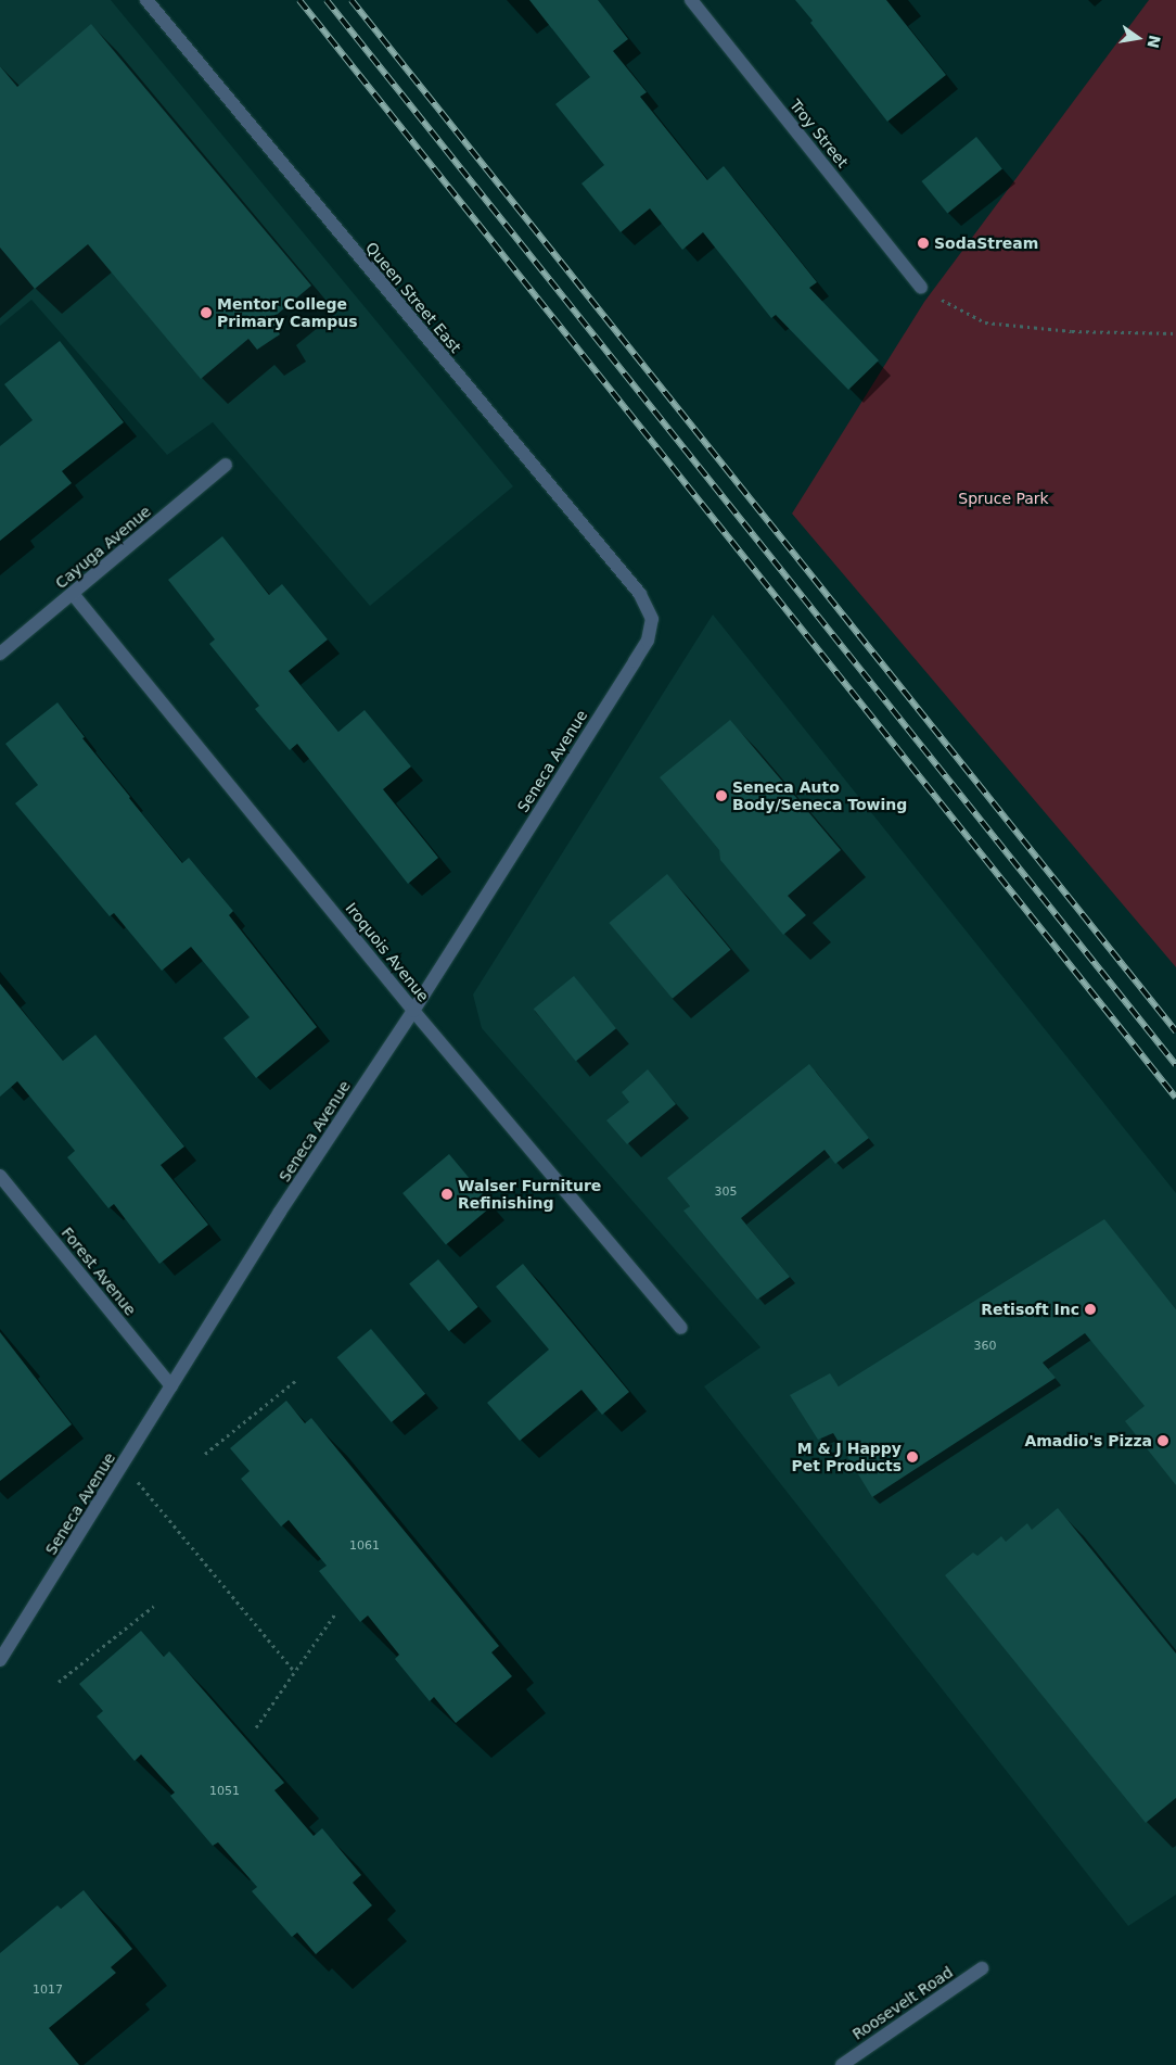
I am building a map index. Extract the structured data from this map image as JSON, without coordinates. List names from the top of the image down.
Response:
{
  "streets": {
    "street": [
      "Troy Street",
      "Queen Street East",
      "Cayuga Avenue",
      "Seneca Avenue",
      "Iroquois Avenue",
      "Forest Avenue",
      "Roosevelt Road"
    ]
  },
  "crossings": [
    ["Queen Street East", "Seneca Avenue"],
    ["Cayuga Avenue", "Iroquois Avenue"],
    ["Seneca Avenue", "Iroquois Avenue"],
    ["Seneca Avenue", "Forest Avenue"]
  ],
  "parks": ["Spruce Park"],
  "places": [
    "SodaStream",
    "Mentor College Primary Campus",
    "Seneca Auto Body/Seneca Towing",
    "Walser Furniture Refinishing",
    "Retisoft Inc",
    "Amadio's Pizza",
    "M & J Happy Pet Products"
  ],
  "house_numbers": [
    "305",
    "360",
    "1061",
    "1051",
    "1017"
  ],
  "north": "right"
}
